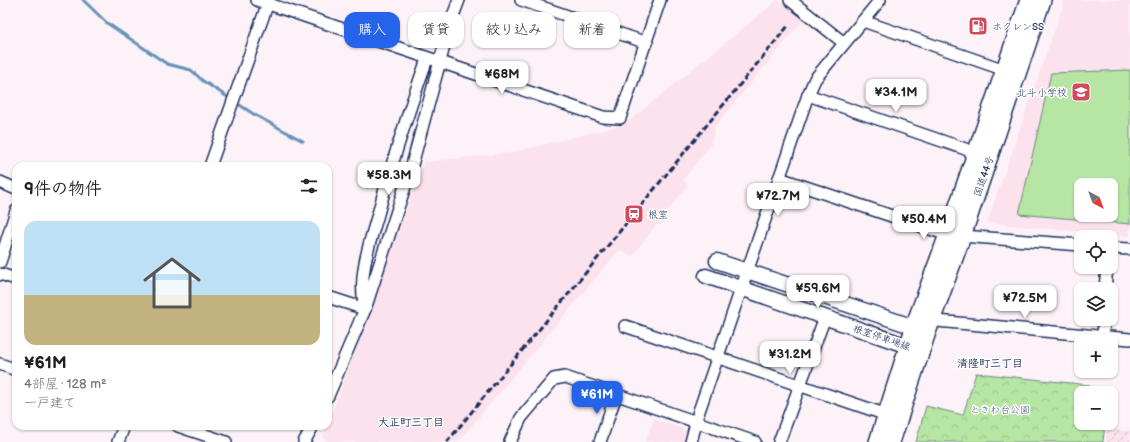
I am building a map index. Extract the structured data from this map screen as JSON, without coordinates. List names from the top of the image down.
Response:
{
  "streets": {
    "highway": ["国道44号"],
    "main road": ["根室停車場線"]
  },
  "crossings": [
    ["国道44号", "根室停車場線"]
  ],
  "districts": ["清隆町三丁目", "大正町三丁目"],
  "parks": ["ときわ台公園"],
  "places": {
    "fuel station": ["ホクレンSS"],
    "school or university": ["北斗小学校"],
    "station": ["根室"]
  },
  "north": "bottom right",
  "page": {
    "chip": [
      "購入",
      "賃貸",
      "絞り込み",
      "新着"
    ],
    "price": [
      "¥68M",
      "¥34.1M",
      "¥58.3M",
      "¥72.7M",
      "¥50.4M",
      "¥59.6M",
      "¥72.5M",
      "¥31.2M",
      "¥61M"
    ],
    "heading": "9件の物件",
    "map_buttons": ["+", "−"],
    "list": [
      {
        "name": "¥61M",
        "note": "4部屋 · 128 m² · 一戸建て"
      }
    ]
  }
}
